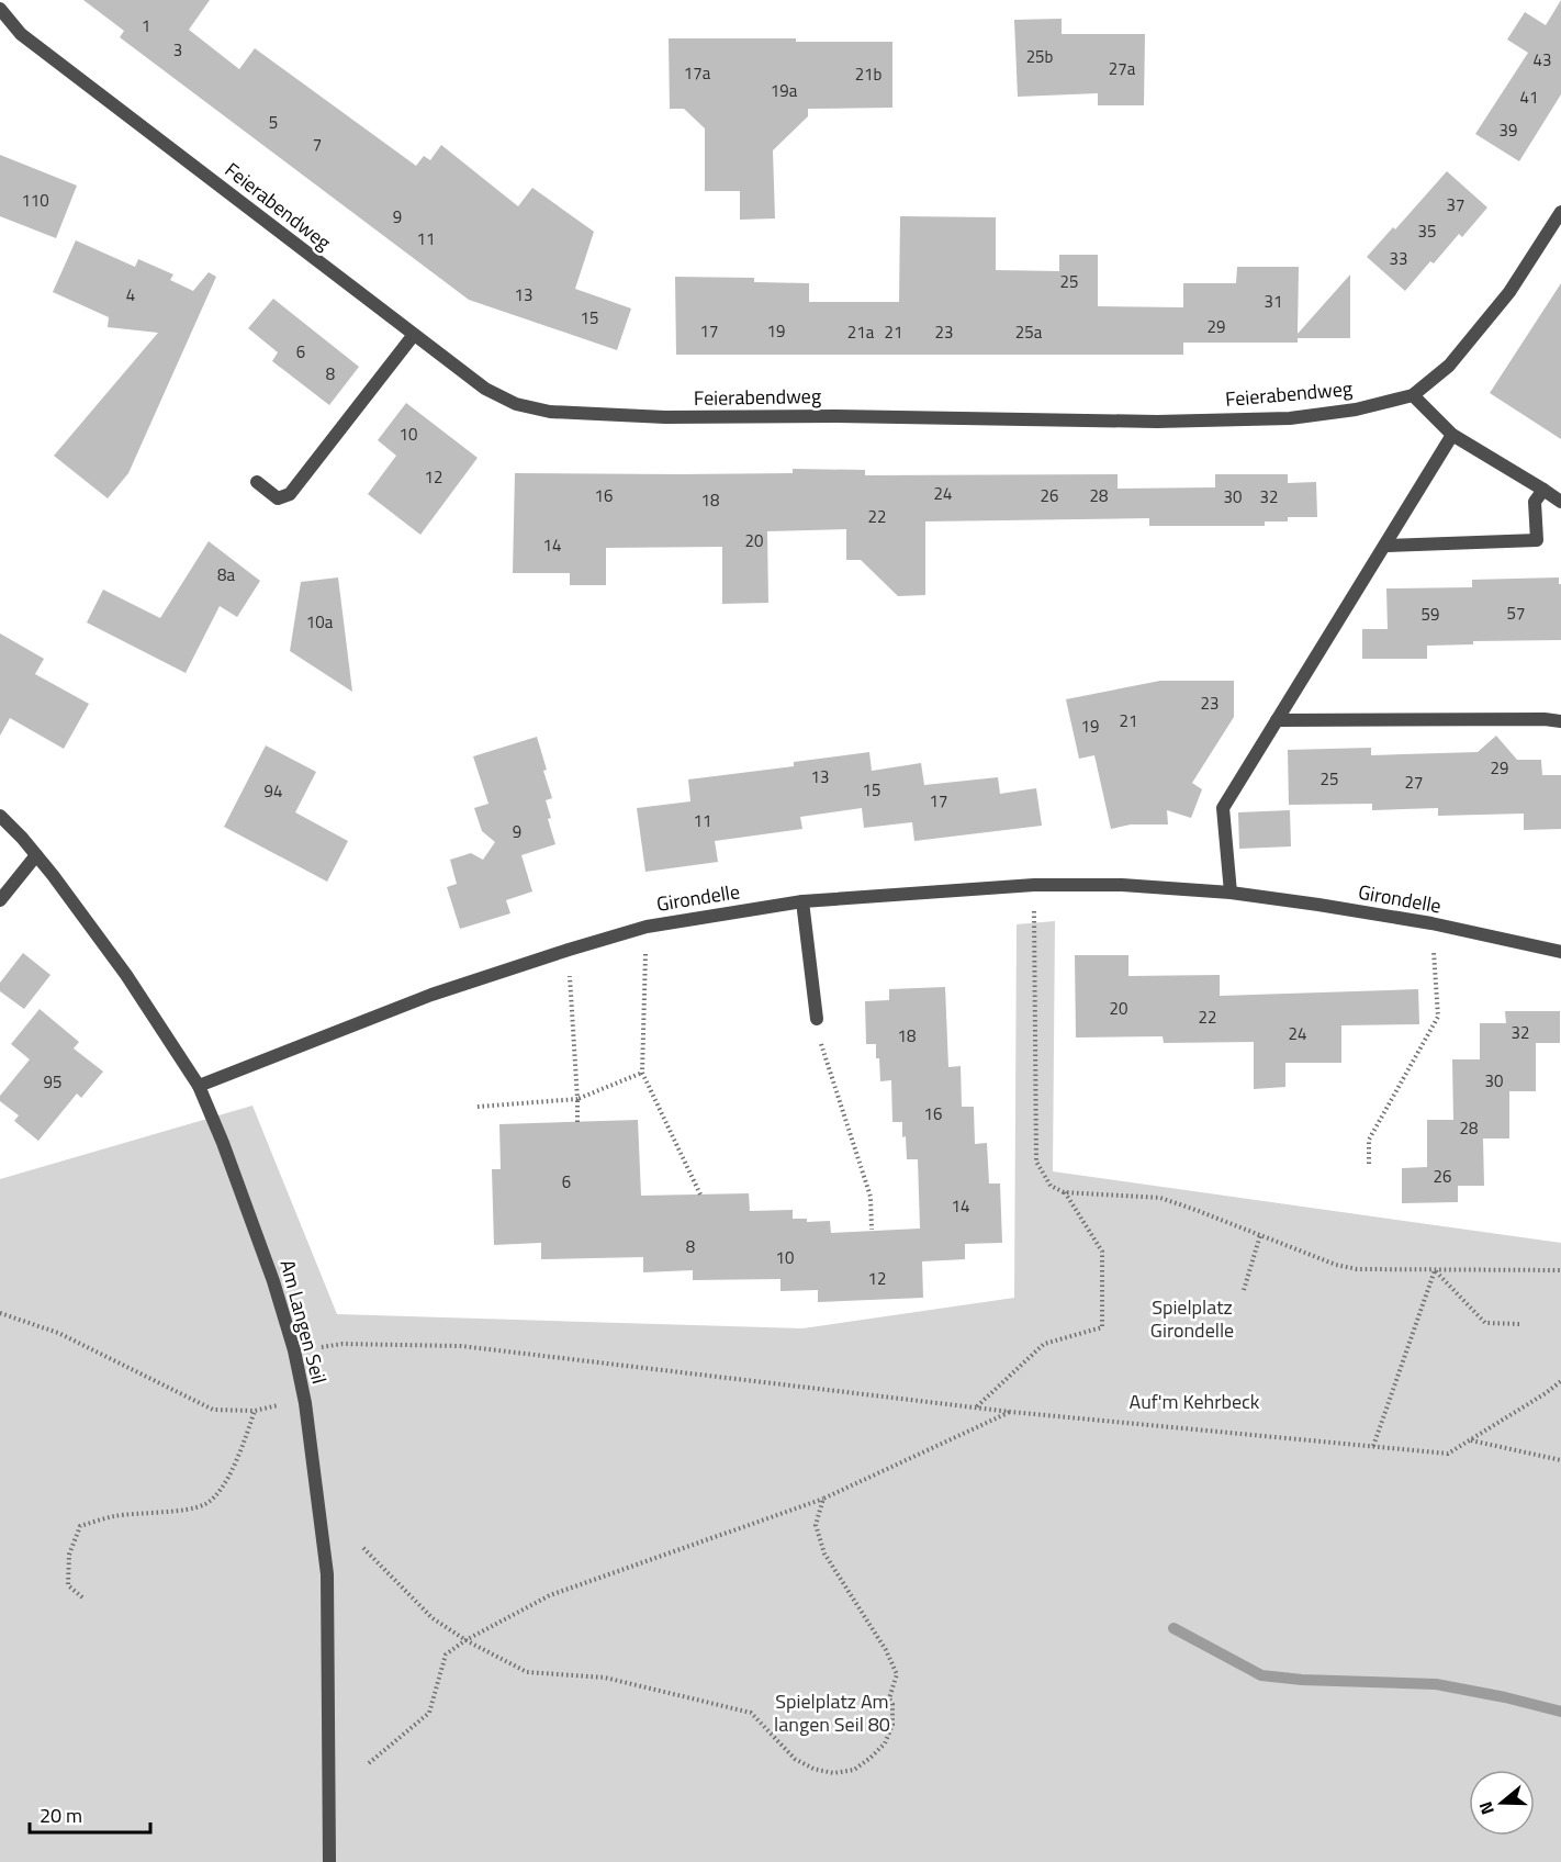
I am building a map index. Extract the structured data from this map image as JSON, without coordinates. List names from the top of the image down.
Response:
{
  "streets": {
    "street": ["Feierabendweg", "Girondelle", "Am Langen Seil"]
  },
  "crossings": [
    ["Girondelle", "Am Langen Seil"]
  ],
  "parks": ["Spielplatz Girondelle", "Auf'm Kehrbeck", "Spielplatz Am langen Seil 80"],
  "house_numbers": [
    "1",
    "3",
    "25b",
    "43",
    "27a",
    "17a",
    "21b",
    "19a",
    "41",
    "5",
    "39",
    "7",
    "110",
    "37",
    "9",
    "35",
    "11",
    "33",
    "25",
    "4",
    "13",
    "31",
    "15",
    "29",
    "17",
    "19",
    "21a",
    "21",
    "23",
    "25a",
    "6",
    "8",
    "10",
    "12",
    "24",
    "16",
    "26",
    "28",
    "30",
    "32",
    "18",
    "22",
    "20",
    "14",
    "8a",
    "57",
    "59",
    "10a",
    "23",
    "21",
    "19",
    "29",
    "13",
    "25",
    "27",
    "15",
    "94",
    "17",
    "11",
    "9",
    "20",
    "22",
    "32",
    "24",
    "18",
    "30",
    "95",
    "16",
    "28",
    "26",
    "6",
    "14",
    "8",
    "10",
    "12"
  ],
  "scale_bar": "20 m",
  "north": "left"
}
